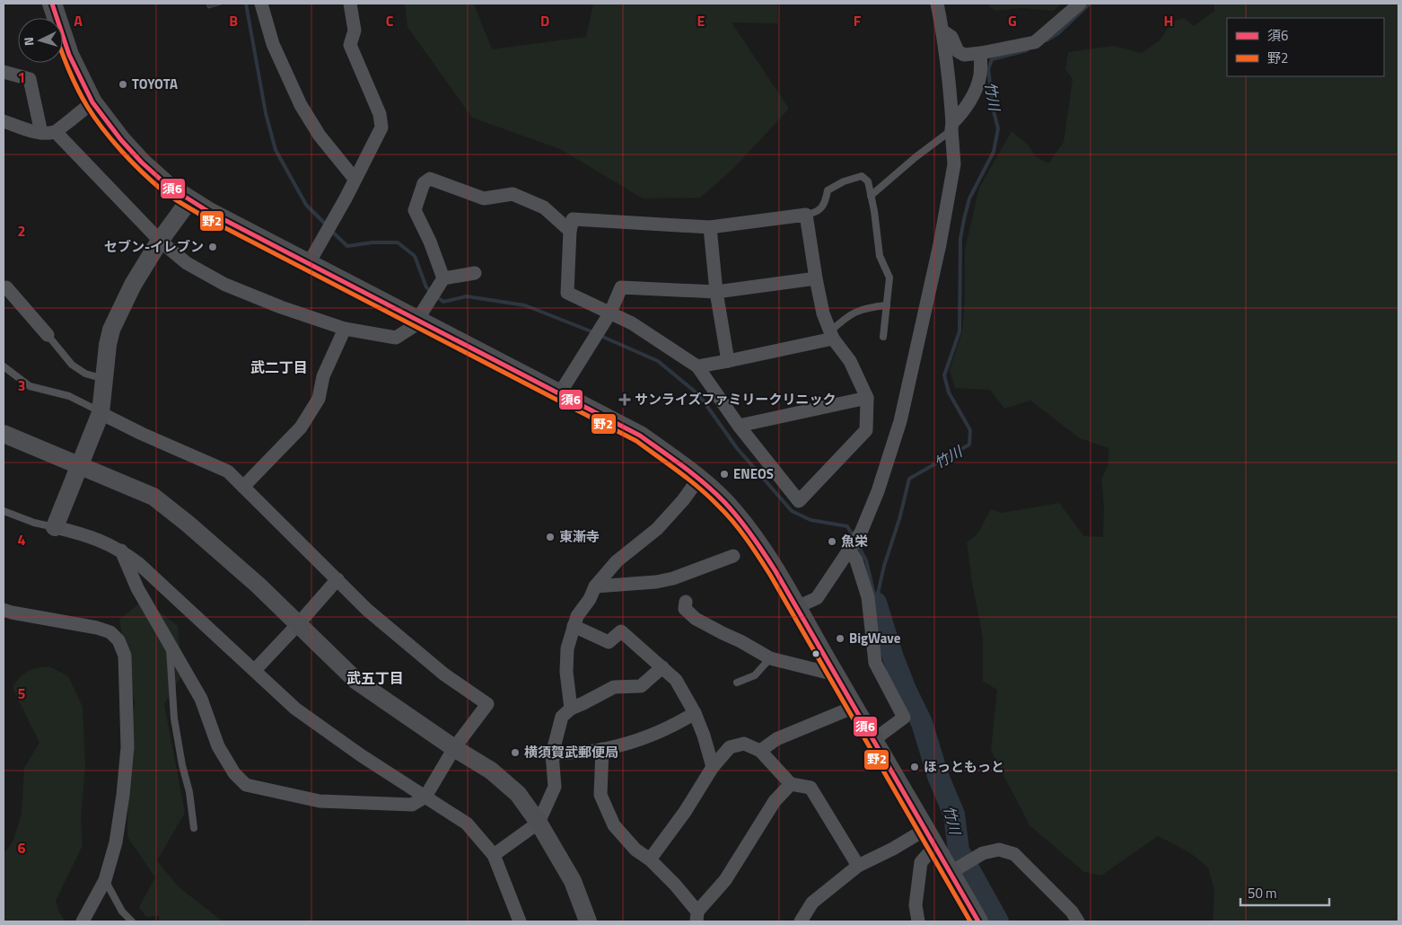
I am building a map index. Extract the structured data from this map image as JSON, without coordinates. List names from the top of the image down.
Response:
{
  "districts": ["武二丁目", "武五丁目"],
  "water": ["竹川"],
  "places": {
    "other": [
      "TOYOTA",
      "セブン-イレブン",
      "ENEOS",
      "東漸寺",
      "魚栄",
      "BigWave",
      "横須賀武郵便局",
      "ほっともっと"
    ],
    "health": ["サンライズファミリークリニック"]
  },
  "lines": ["transit line 須6", "transit line 野2"],
  "legend": ["須6", "野2"],
  "scale_bar": "50 m",
  "north": "left",
  "grid": {
    "columns": [
      "A",
      "B",
      "C",
      "D",
      "E",
      "F",
      "G",
      "H"
    ],
    "rows": [
      "1",
      "2",
      "3",
      "4",
      "5",
      "6"
    ]
  }
}
